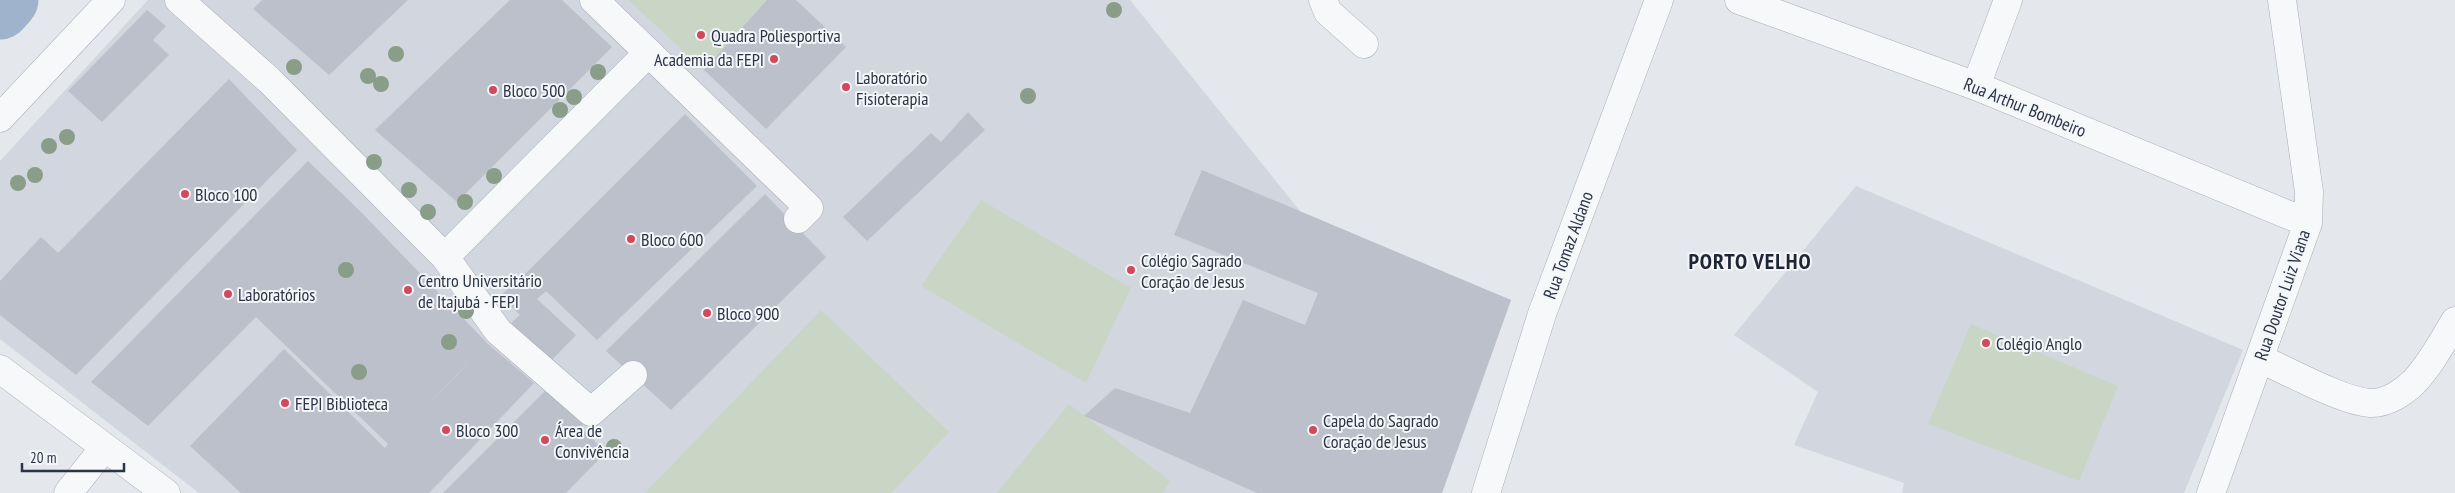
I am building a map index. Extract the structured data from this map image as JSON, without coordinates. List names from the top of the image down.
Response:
{
  "streets": {
    "street": ["Rua Arthur Bombeiro", "Rua Tomaz Aldano", "Rua Doutor Luiz Viana"]
  },
  "crossings": [
    ["Rua Arthur Bombeiro", "Rua Doutor Luiz Viana"]
  ],
  "districts": ["PORTO VELHO"],
  "places": [
    "Quadra Poliesportiva",
    "Academia da FEPI",
    "Laboratório Fisioterapia",
    "Bloco 500",
    "Bloco 100",
    "Bloco 600",
    "Colégio Sagrado Coração de Jesus",
    "Centro Universitário de Itajubá - FEPI",
    "Laboratórios",
    "Bloco 900",
    "Colégio Anglo",
    "FEPI Biblioteca",
    "Bloco 300",
    "Capela do Sagrado Coração de Jesus",
    "Área de Convivência"
  ],
  "scale_bar": "20 m"
}
